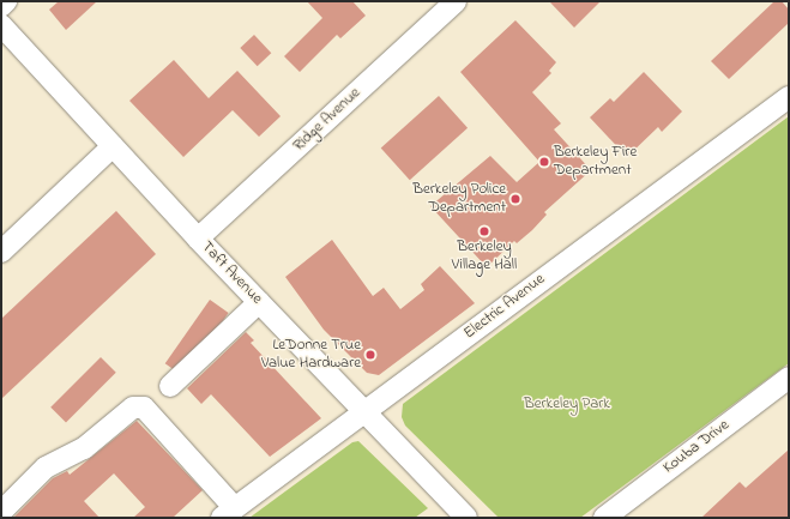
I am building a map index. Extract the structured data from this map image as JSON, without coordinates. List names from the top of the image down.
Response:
{
  "streets": {
    "street": [
      "Ridge Avenue",
      "Taft Avenue",
      "Electric Avenue",
      "Kouba Drive"
    ]
  },
  "crossings": [
    ["Ridge Avenue", "Taft Avenue"],
    ["Taft Avenue", "Electric Avenue"]
  ],
  "parks": ["Berkeley Park"],
  "places": [
    "Berkeley Fire Department",
    "Berkeley Police Department",
    "Berkeley Village Hall",
    "LeDonne True Value Hardware"
  ]
}
